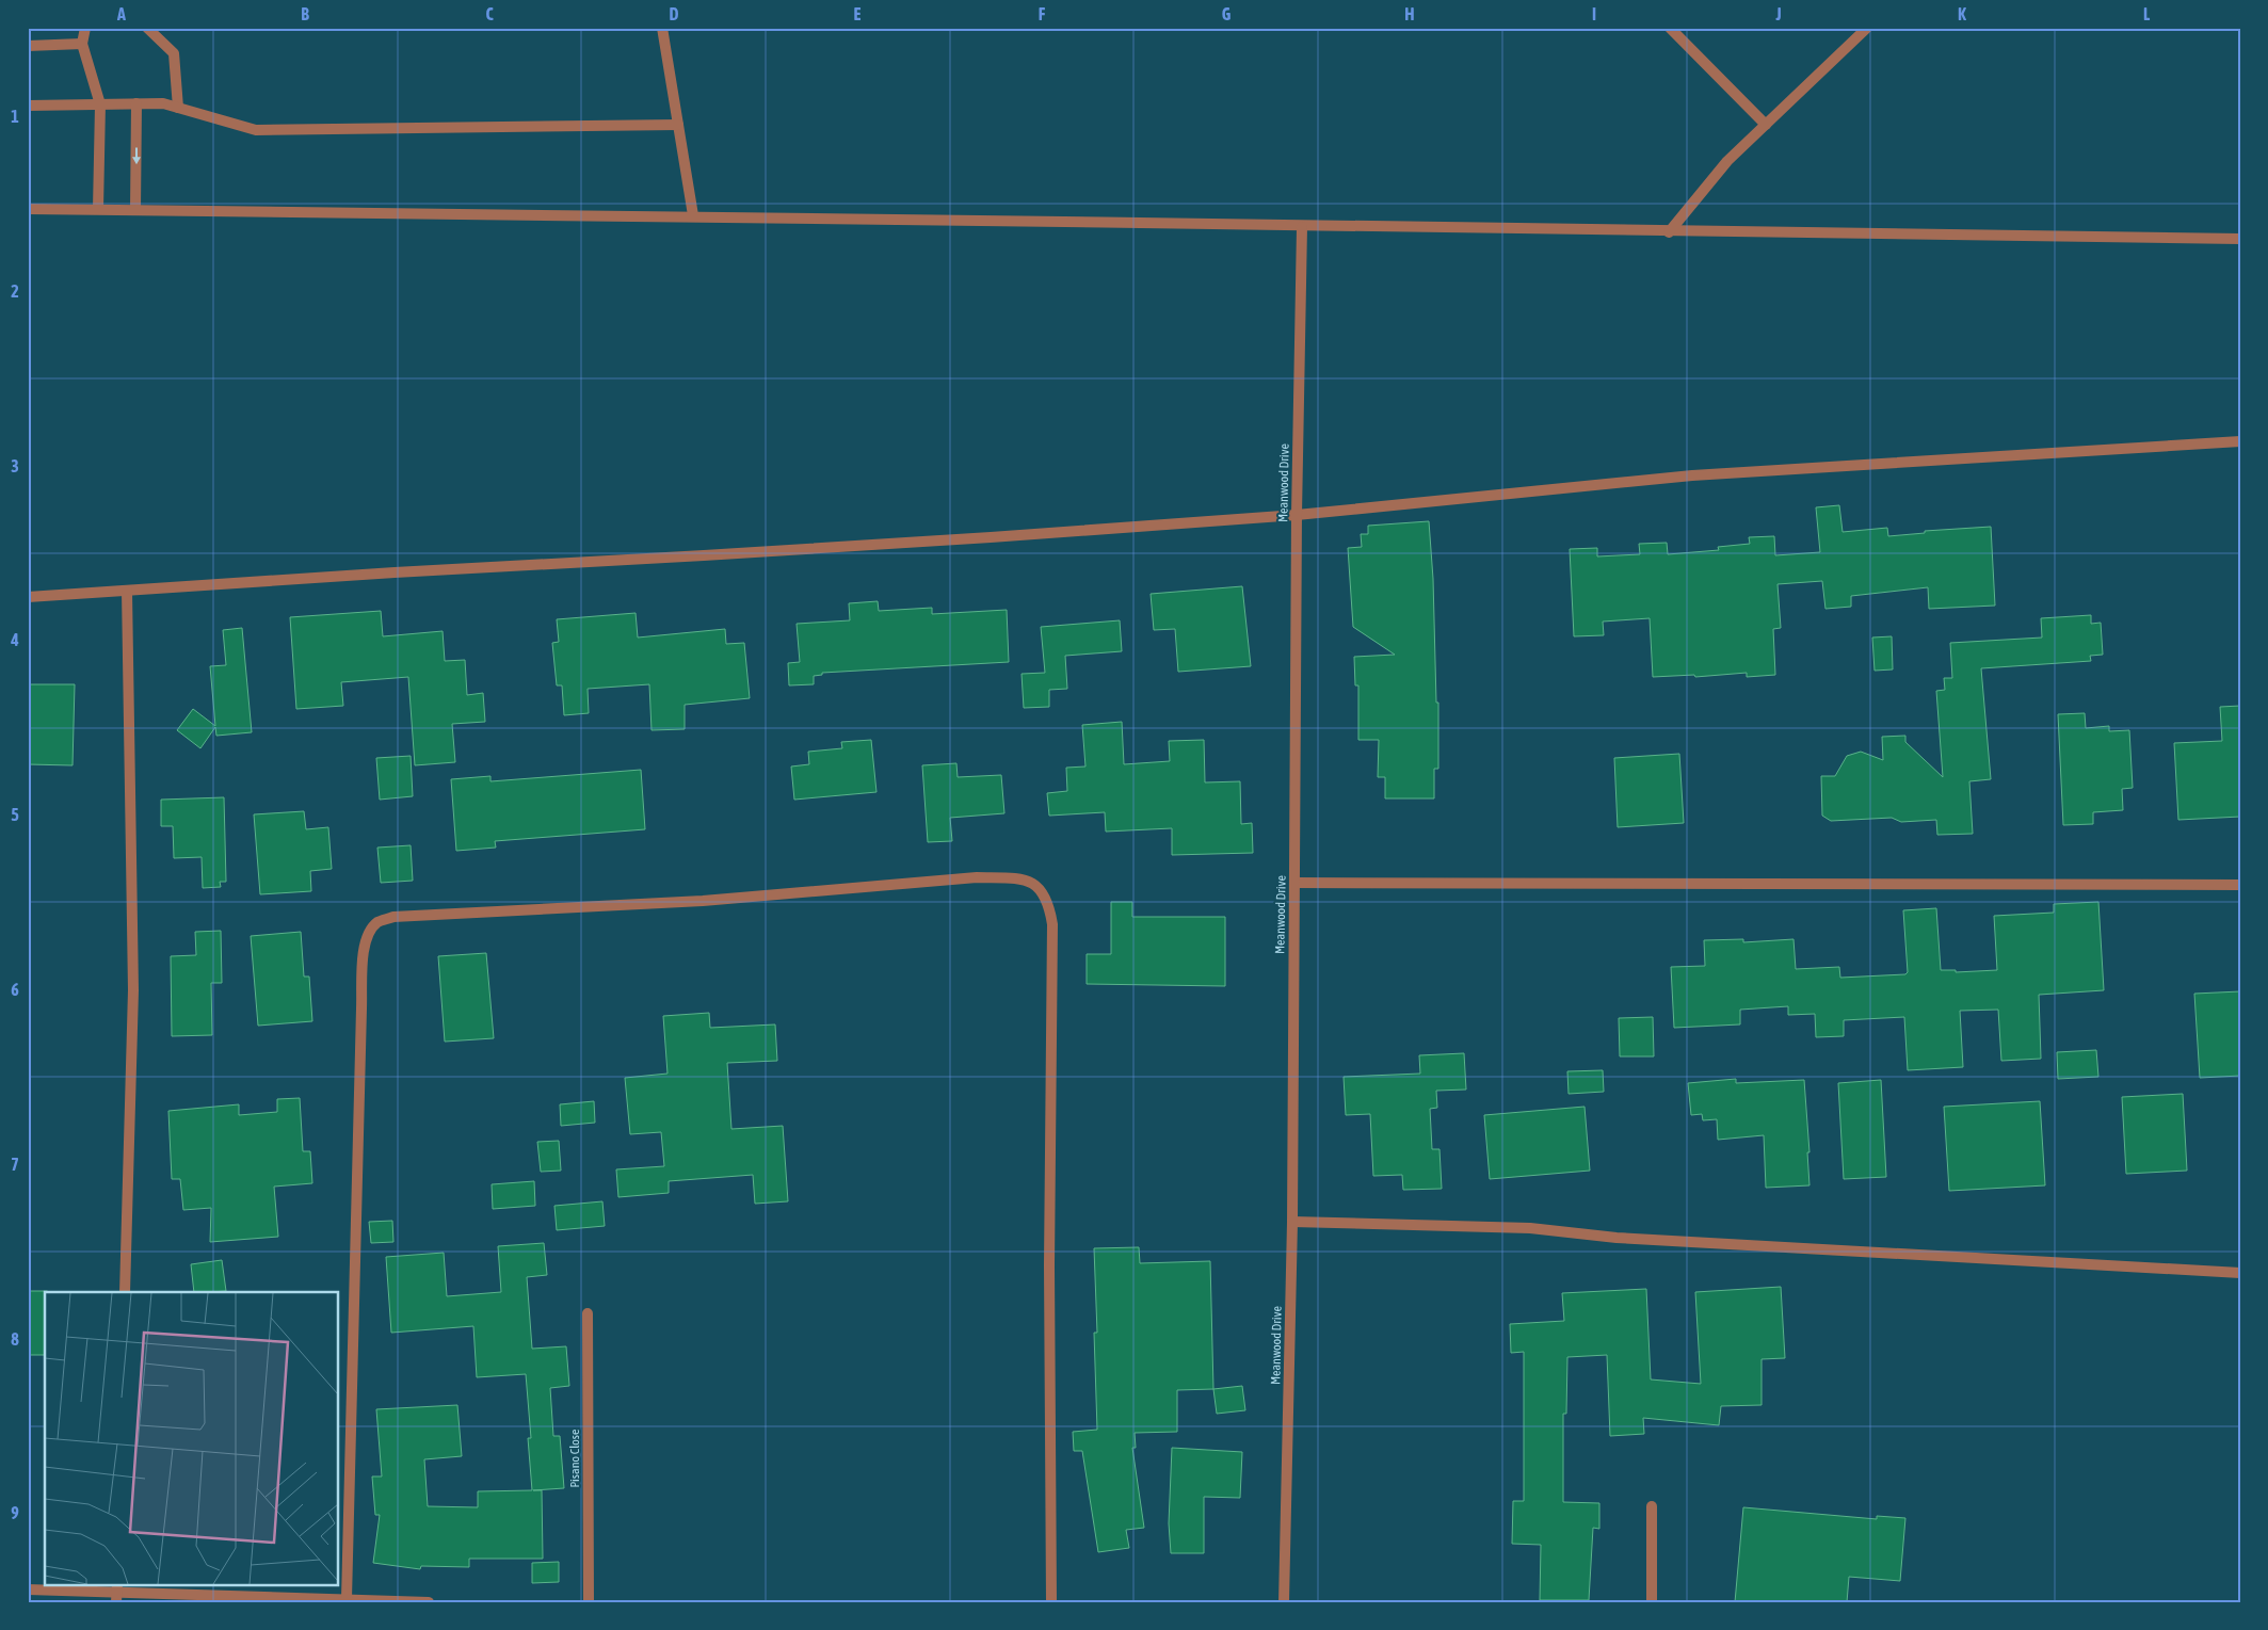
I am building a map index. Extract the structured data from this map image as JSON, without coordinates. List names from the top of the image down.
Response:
{
  "streets": {
    "street": ["Meanwood Drive", "Pisano Close"]
  },
  "grid": {
    "columns": [
      "A",
      "B",
      "C",
      "D",
      "E",
      "F",
      "G",
      "H",
      "I",
      "J",
      "K",
      "L"
    ],
    "rows": [
      "1",
      "2",
      "3",
      "4",
      "5",
      "6",
      "7",
      "8",
      "9"
    ]
  }
}
